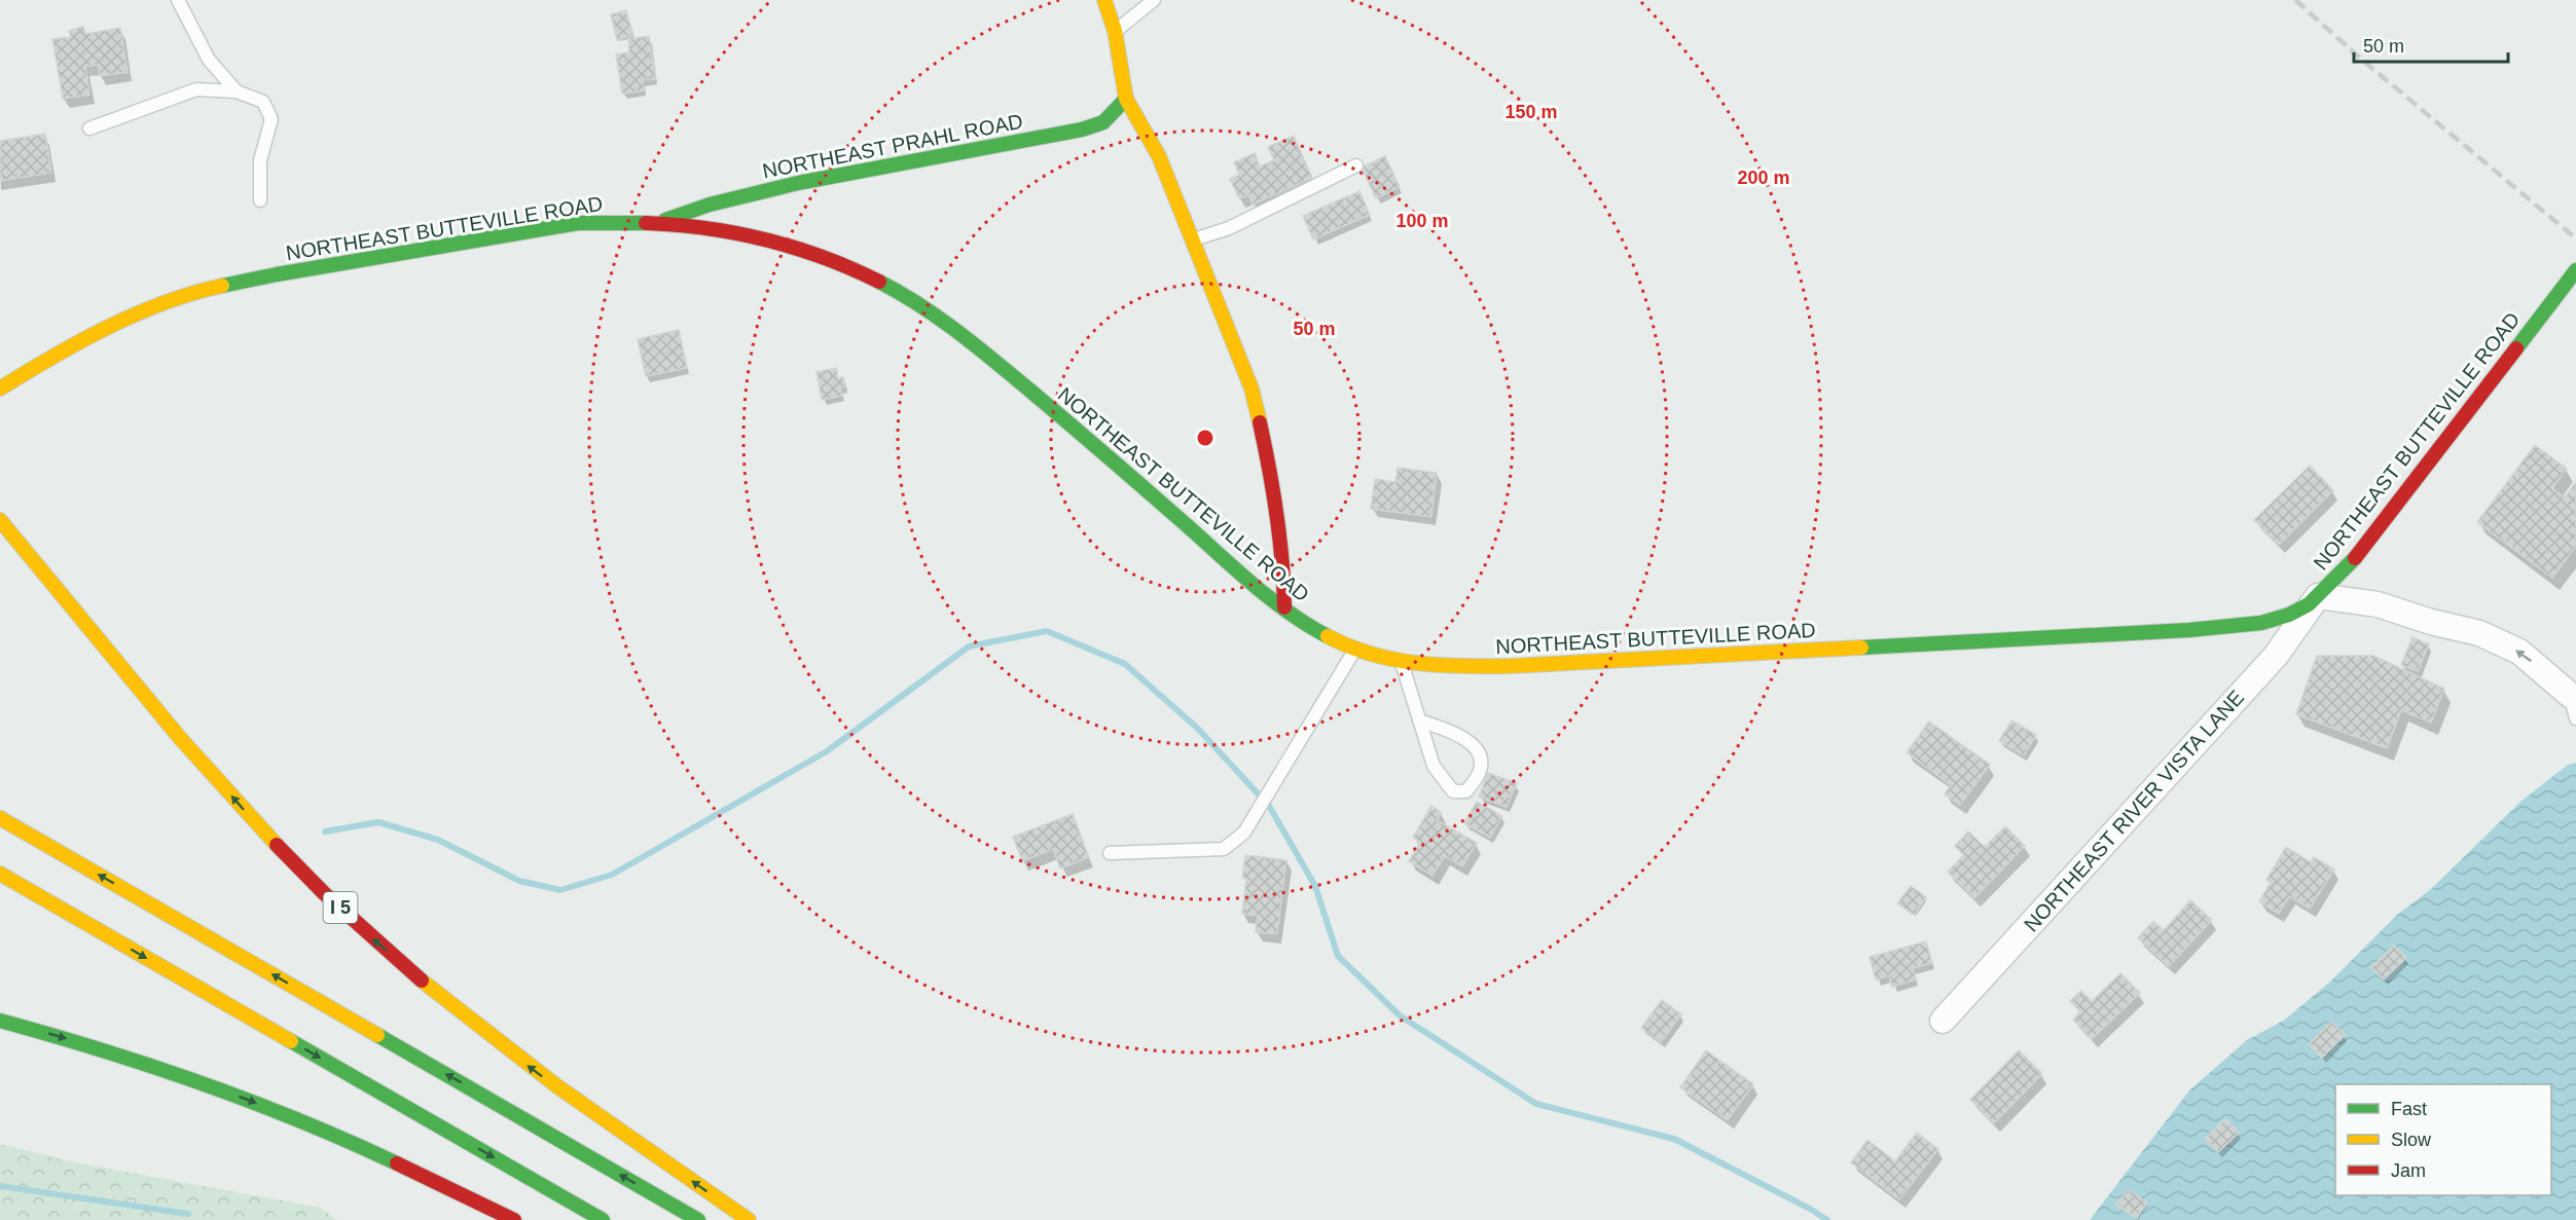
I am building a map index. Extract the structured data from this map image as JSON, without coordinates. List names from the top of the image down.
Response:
{
  "streets": {
    "main road": ["NORTHEAST PRAHL ROAD", "NORTHEAST BUTTEVILLE ROAD", "I 5"],
    "street": ["NORTHEAST RIVER VISTA LANE"]
  },
  "crossings": [
    ["NORTHEAST PRAHL ROAD", "NORTHEAST BUTTEVILLE ROAD"],
    ["NORTHEAST BUTTEVILLE ROAD", "NORTHEAST RIVER VISTA LANE"]
  ],
  "legend": ["Fast", "Slow", "Jam"],
  "scale_bar": "50 m",
  "rings": [
    "150 m",
    "200 m",
    "100 m",
    "50 m"
  ]
}
